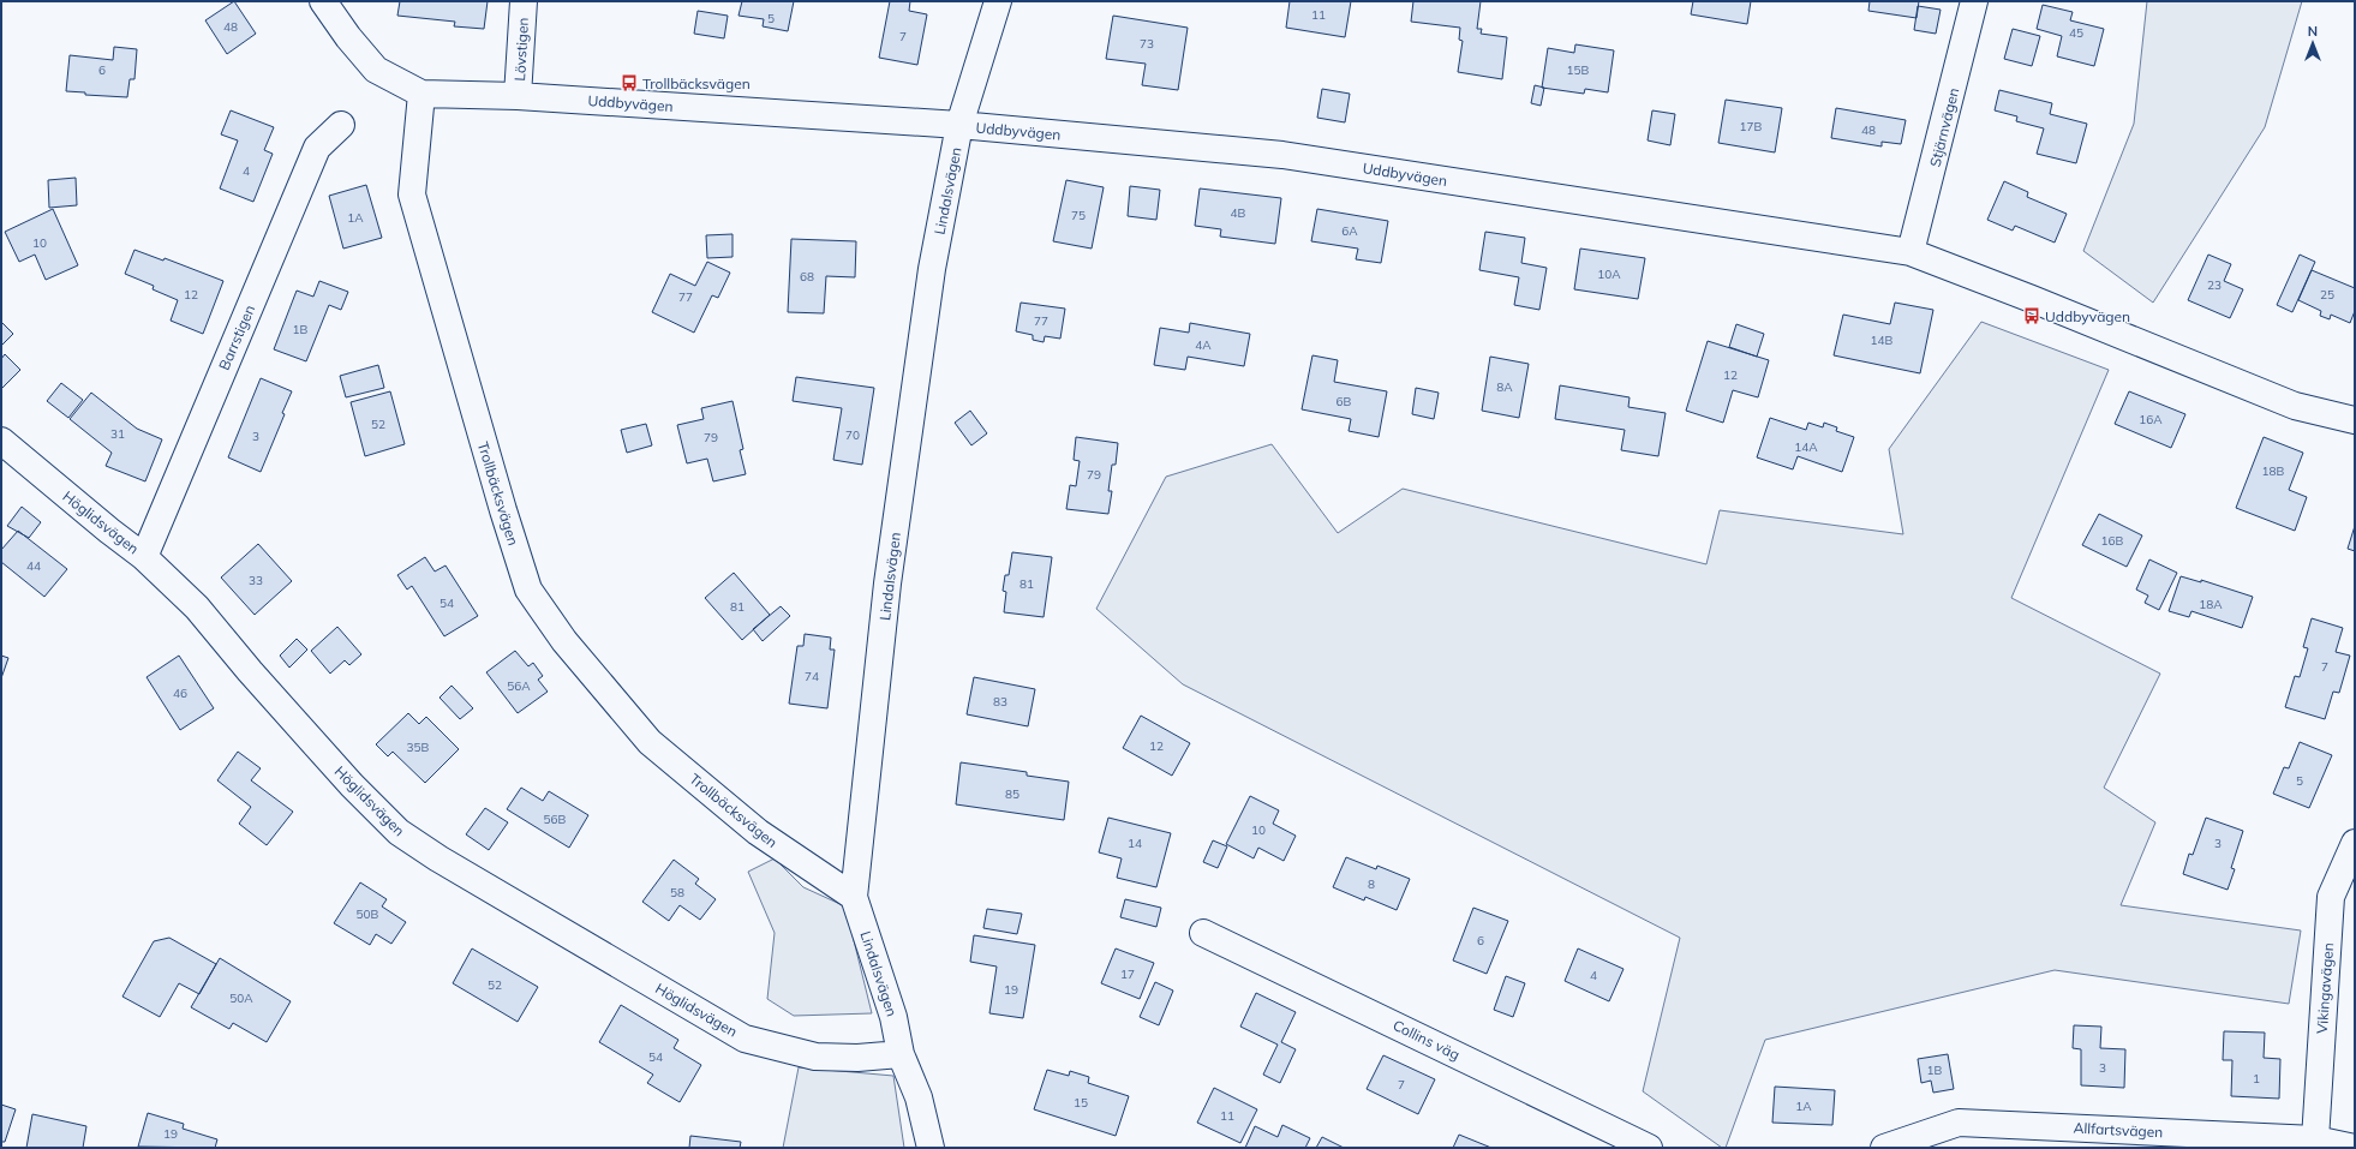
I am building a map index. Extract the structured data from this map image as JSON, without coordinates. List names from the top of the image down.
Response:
{
  "streets": {
    "street": [
      "Lövstigen",
      "Uddbyvägen",
      "Stjärnvägen",
      "Lindalsvägen",
      "Barrstigen",
      "Trollbäcksvägen",
      "Höglidsvägen",
      "Vikingavägen",
      "Collins väg",
      "Allfartsvägen"
    ]
  },
  "crossings": [
    ["Lövstigen", "Uddbyvägen"],
    ["Uddbyvägen", "Stjärnvägen"],
    ["Uddbyvägen", "Lindalsvägen"],
    ["Uddbyvägen", "Trollbäcksvägen"],
    ["Lindalsvägen", "Trollbäcksvägen"],
    ["Lindalsvägen", "Höglidsvägen"],
    ["Barrstigen", "Höglidsvägen"],
    ["Vikingavägen", "Allfartsvägen"]
  ],
  "places": {
    "bus stop": ["Trollbäcksvägen", "Uddbyvägen"]
  },
  "house_numbers": [
    "11",
    "5",
    "48",
    "45",
    "7",
    "73",
    "6",
    "15B",
    "17B",
    "48",
    "4",
    "4B",
    "75",
    "1A",
    "6A",
    "10",
    "10A",
    "68",
    "23",
    "12",
    "25",
    "77",
    "77",
    "1B",
    "14B",
    "4A",
    "12",
    "8A",
    "6B",
    "16A",
    "52",
    "31",
    "70",
    "3",
    "79",
    "14A",
    "18B",
    "79",
    "16B",
    "44",
    "33",
    "81",
    "54",
    "18A",
    "81",
    "7",
    "74",
    "56A",
    "46",
    "83",
    "12",
    "35B",
    "5",
    "85",
    "56B",
    "10",
    "14",
    "3",
    "8",
    "58",
    "50B",
    "6",
    "17",
    "4",
    "52",
    "19",
    "50A",
    "54",
    "3",
    "1B",
    "1",
    "7",
    "15",
    "1A",
    "11",
    "19"
  ],
  "north": "top"
}
